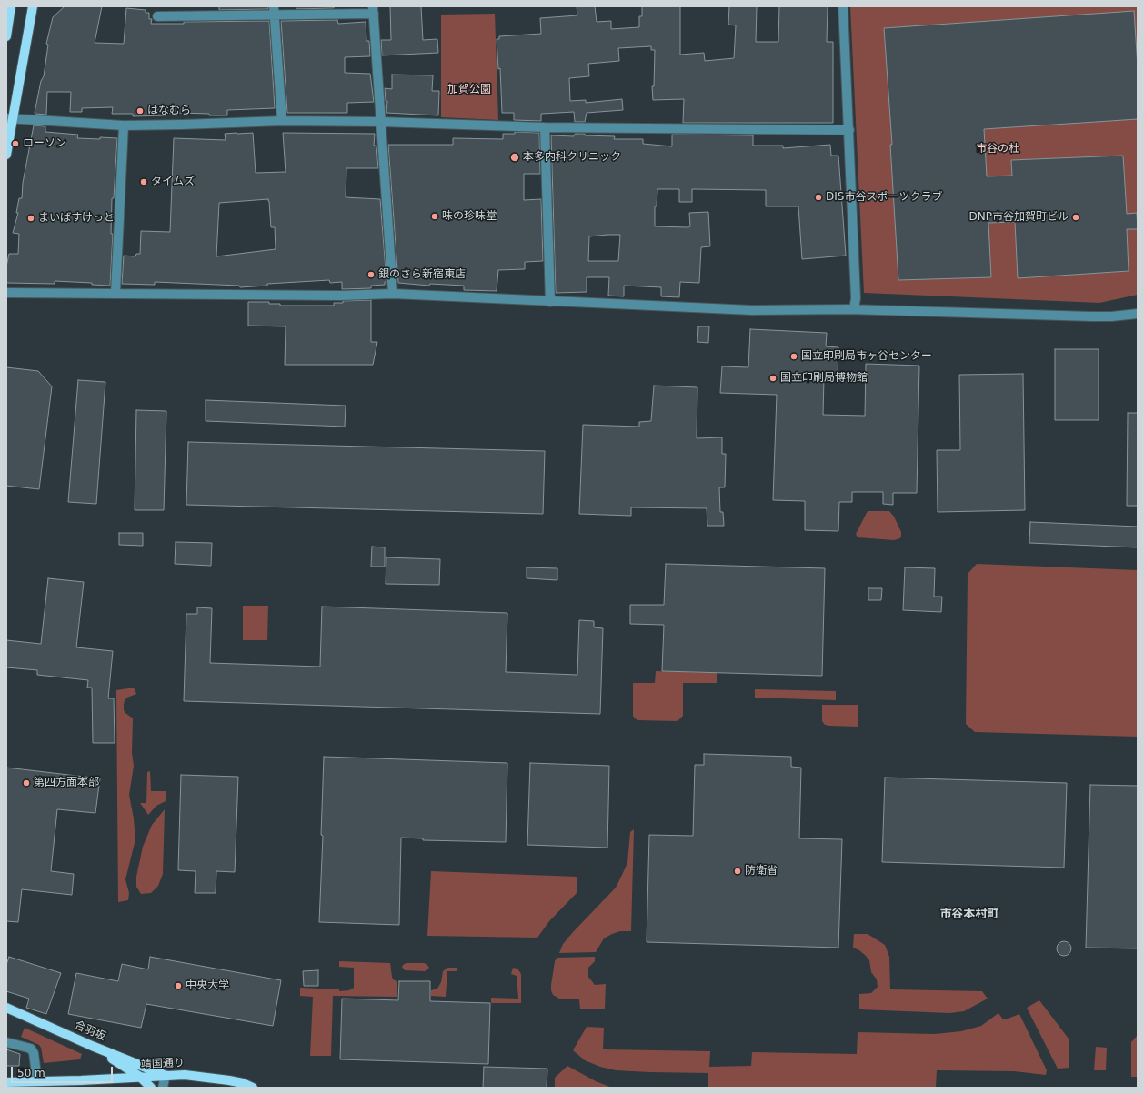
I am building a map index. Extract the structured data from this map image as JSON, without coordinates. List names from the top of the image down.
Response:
{
  "streets": {
    "main road": ["合羽坂", "靖国通り"]
  },
  "crossings": [
    ["合羽坂", "靖国通り"]
  ],
  "districts": ["市谷本村町"],
  "parks": ["加賀公園", "市谷の杜"],
  "places": [
    "はなむら",
    "ローソン",
    "本多内科クリニック",
    "タイムズ",
    "DIS市谷スポーツクラブ",
    "味の珍味堂",
    "DNP市谷加賀町ビル",
    "まいばすけっと",
    "銀のさら新宿東店",
    "国立印刷局市ヶ谷センター",
    "国立印刷局博物館",
    "第四方面本部",
    "防衛省",
    "中央大学"
  ],
  "scale_bar": "50 m"
}
